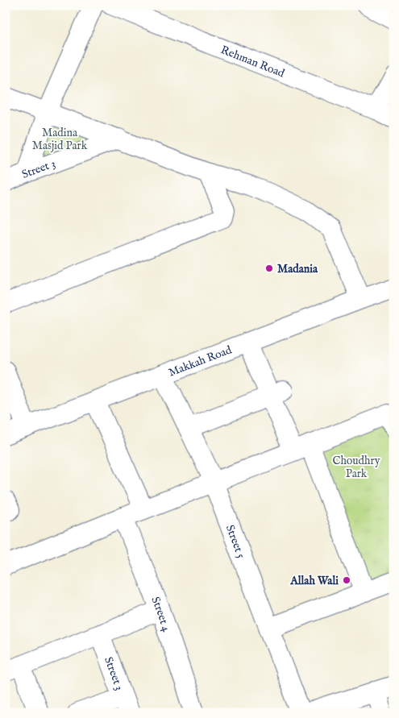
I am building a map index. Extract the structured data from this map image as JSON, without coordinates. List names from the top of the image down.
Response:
{
  "streets": {
    "street": [
      "Rehman Road",
      "Street 3",
      "Makkah Road",
      "Street 5",
      "Street 4"
    ]
  },
  "crossings": [
    ["Makkah Road", "Street 5"]
  ],
  "parks": ["Madina Masjid Park", "Choudhry Park"],
  "places": ["Madania", "Allah Wali"]
}
